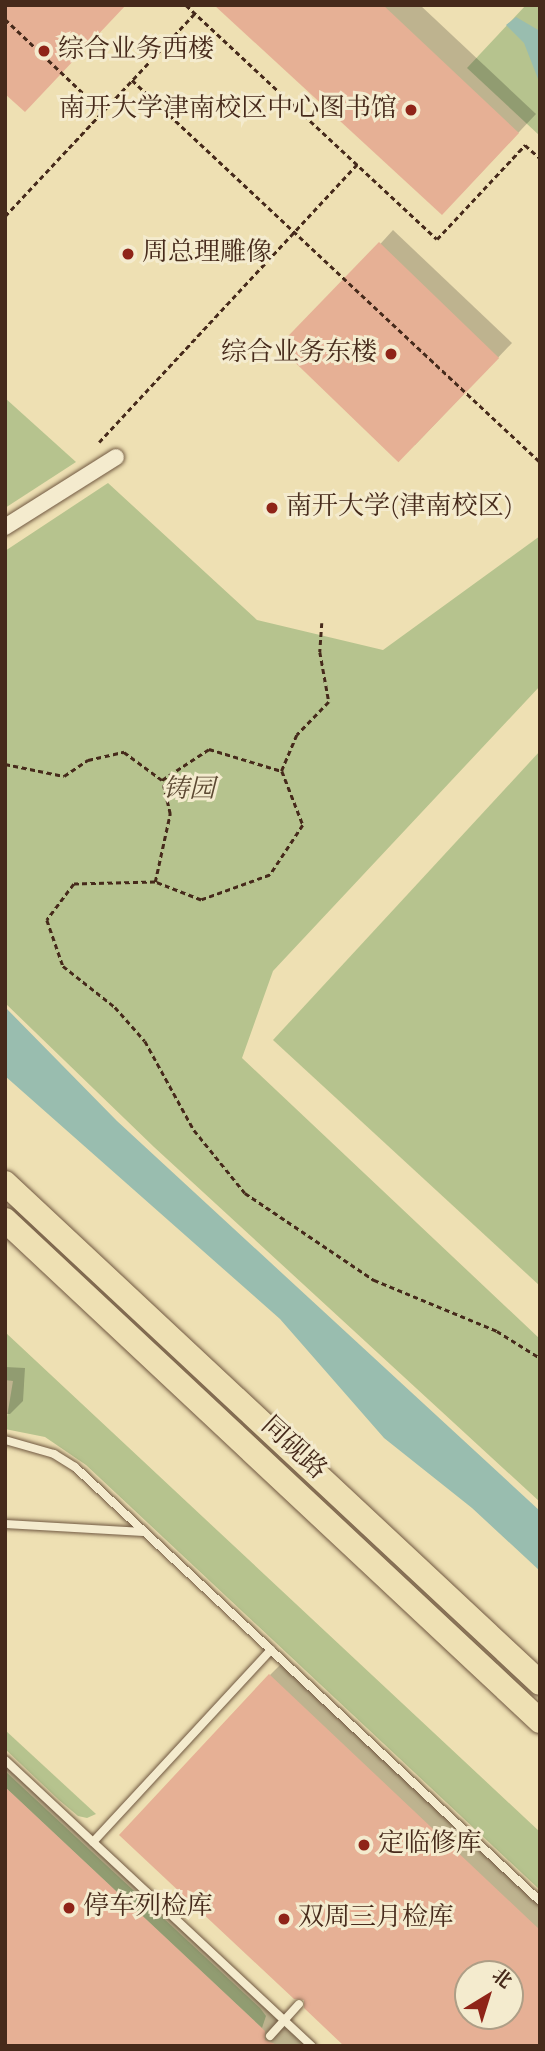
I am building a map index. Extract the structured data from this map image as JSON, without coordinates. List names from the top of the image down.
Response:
{
  "streets": {
    "main road": ["同砚路"]
  },
  "parks": ["铸园"],
  "places": [
    "综合业务西楼",
    "南开大学津南校区中心图书馆",
    "周总理雕像",
    "综合业务东楼",
    "南开大学(津南校区)",
    "定临修库",
    "停车列检库",
    "双周三月检库"
  ],
  "north": "top right"
}
